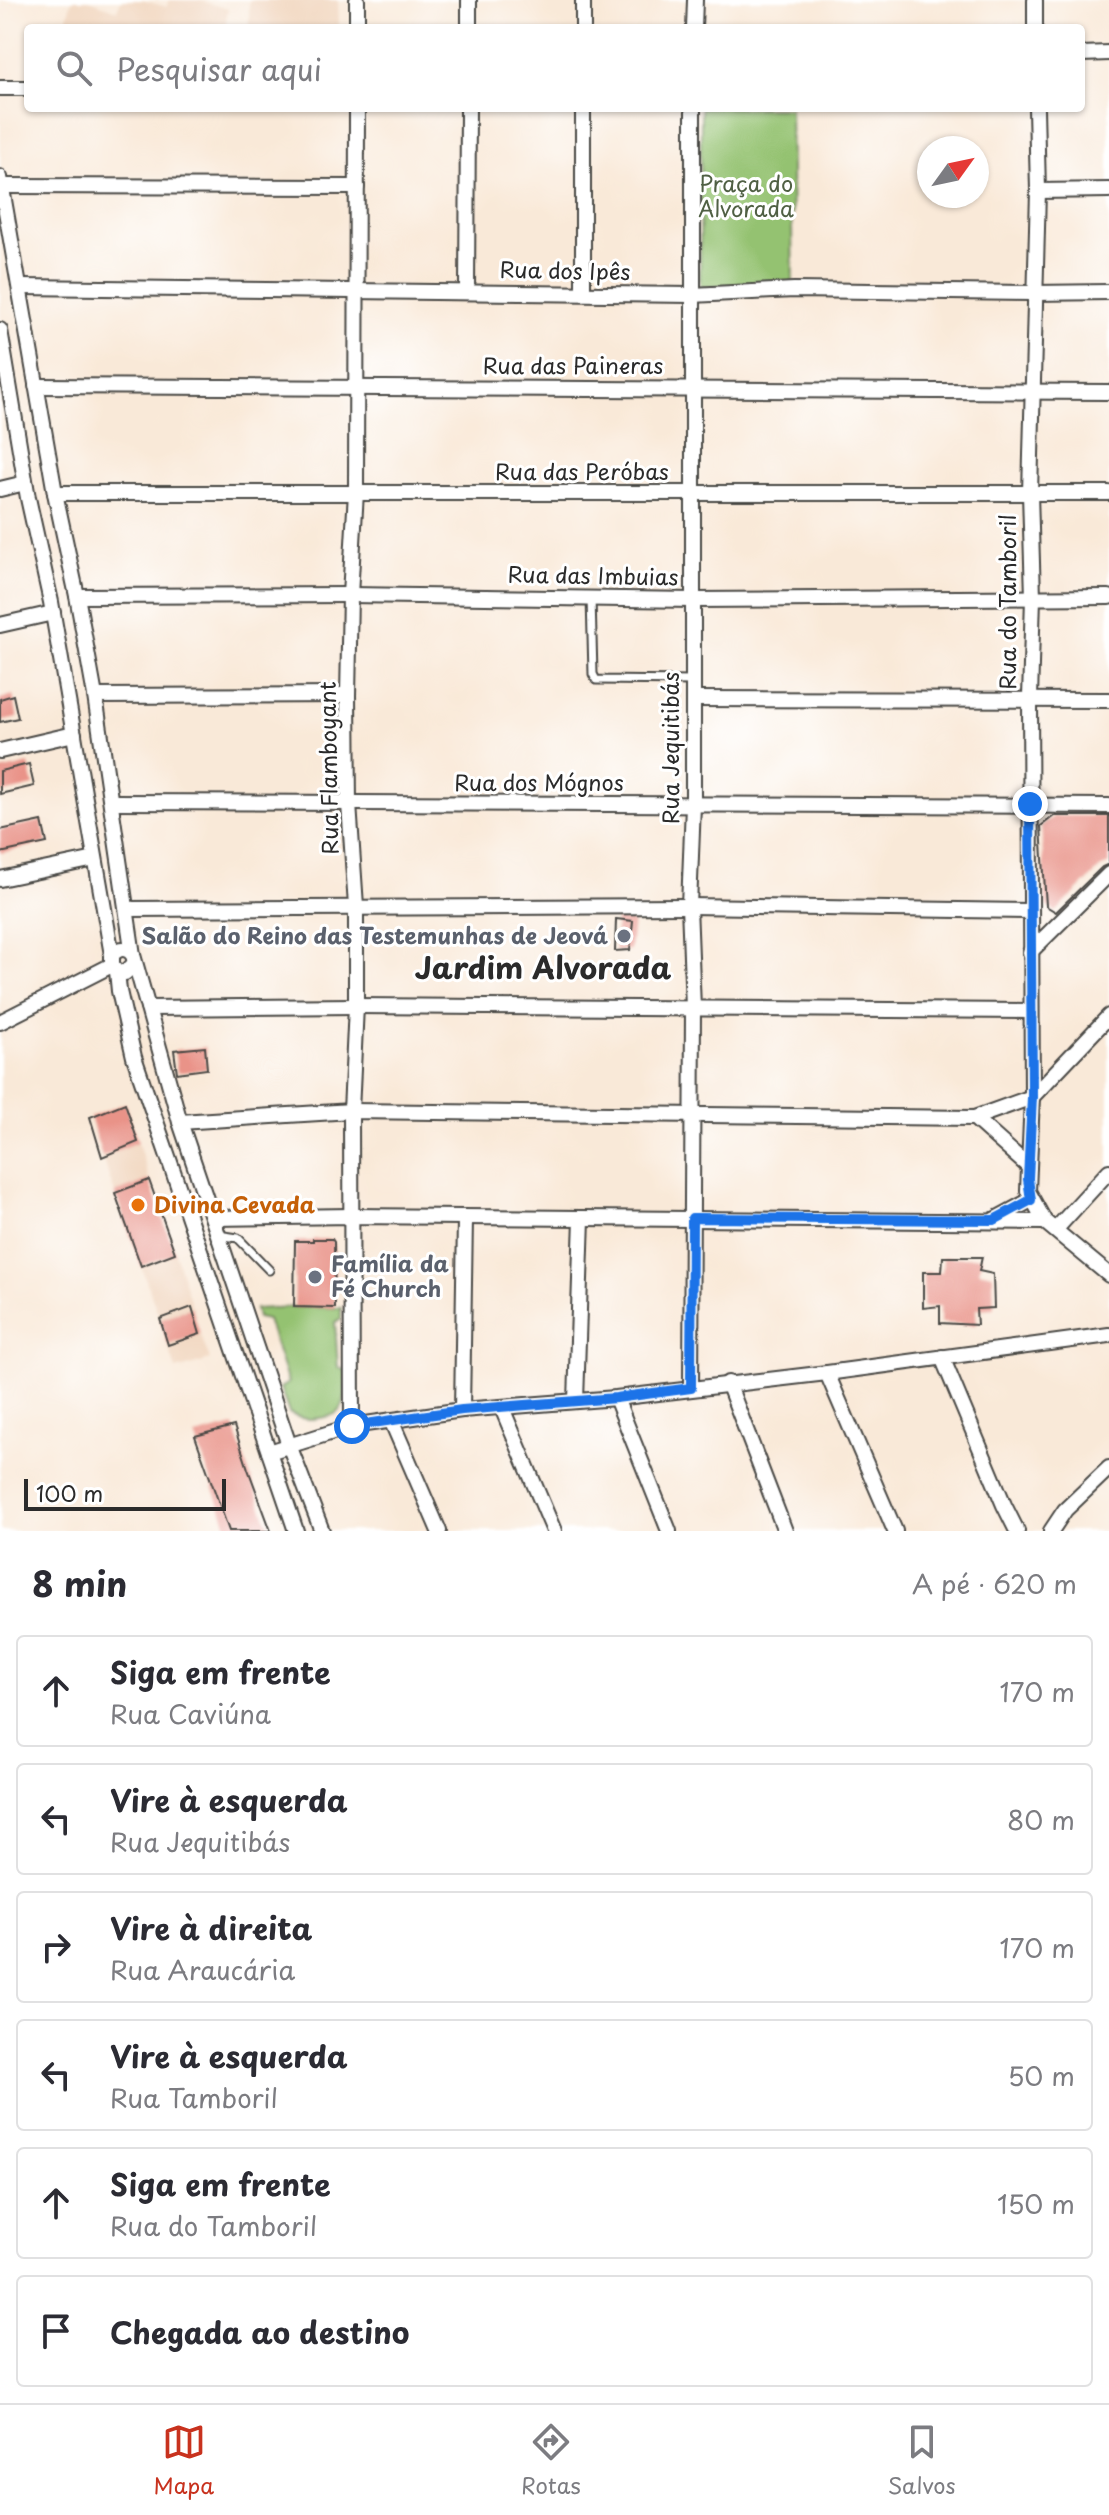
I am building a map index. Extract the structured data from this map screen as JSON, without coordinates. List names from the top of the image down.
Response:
{
  "streets": {
    "street": [
      "Rua dos Ipês",
      "Rua das Paineras",
      "Rua das Peróbas",
      "Rua das Imbuias",
      "Rua do Tamboril",
      "Rua Jequitibás",
      "Rua Flamboyant",
      "Rua dos Mógnos"
    ]
  },
  "crossings": [
    ["Rua dos Ipês", "Rua do Tamboril"],
    ["Rua dos Ipês", "Rua Jequitibás"],
    ["Rua dos Ipês", "Rua Flamboyant"],
    ["Rua das Paineras", "Rua do Tamboril"],
    ["Rua das Paineras", "Rua Jequitibás"],
    ["Rua das Paineras", "Rua Flamboyant"],
    ["Rua das Peróbas", "Rua do Tamboril"],
    ["Rua das Peróbas", "Rua Jequitibás"],
    ["Rua das Peróbas", "Rua Flamboyant"],
    ["Rua das Imbuias", "Rua do Tamboril"],
    ["Rua das Imbuias", "Rua Jequitibás"],
    ["Rua das Imbuias", "Rua Flamboyant"],
    ["Rua do Tamboril", "Rua dos Mógnos"],
    ["Rua Jequitibás", "Rua dos Mógnos"],
    ["Rua Flamboyant", "Rua dos Mógnos"]
  ],
  "districts": ["Jardim Alvorada"],
  "parks": ["Praça do Alvorada"],
  "places": ["Salão do Reino das Testemunhas de Jeová", "Divina Cevada", "Família da Fé Church"],
  "scale_bar": "100 m",
  "north": "top right",
  "page": {
    "search": "Pesquisar aqui",
    "scale": "100 m",
    "heading": ["8 min", "A pé · 620 m"],
    "list": [
      ["Siga em frente", "Rua Caviúna", "170 m"],
      ["Vire à esquerda", "Rua Jequitibás", "80 m"],
      ["Vire à direita", "Rua Araucária", "170 m"],
      ["Vire à esquerda", "Rua Tamboril", "50 m"],
      ["Siga em frente", "Rua do Tamboril", "150 m"],
      "Chegada ao destino"
    ],
    "nav": ["Mapa", "Rotas", "Salvos"]
  }
}
